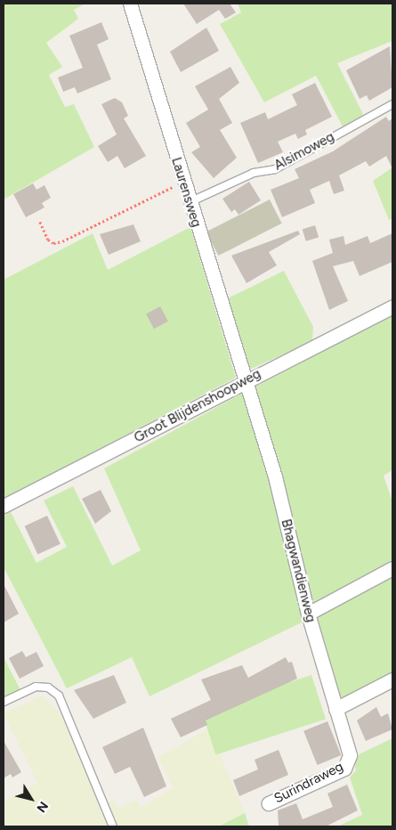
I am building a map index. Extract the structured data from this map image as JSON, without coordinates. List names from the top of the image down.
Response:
{
  "streets": {
    "street": [
      "Laurensweg",
      "Groot Blijdenshoopweg",
      "Bhagwandienweg",
      "Surindraweg"
    ],
    "lane": ["Alsimoweg"]
  },
  "crossings": [
    ["Alsimoweg", "Laurensweg"],
    ["Laurensweg", "Groot Blijdenshoopweg"],
    ["Laurensweg", "Bhagwandienweg"],
    ["Groot Blijdenshoopweg", "Bhagwandienweg"],
    ["Bhagwandienweg", "Surindraweg"]
  ],
  "north": "bottom right"
}
